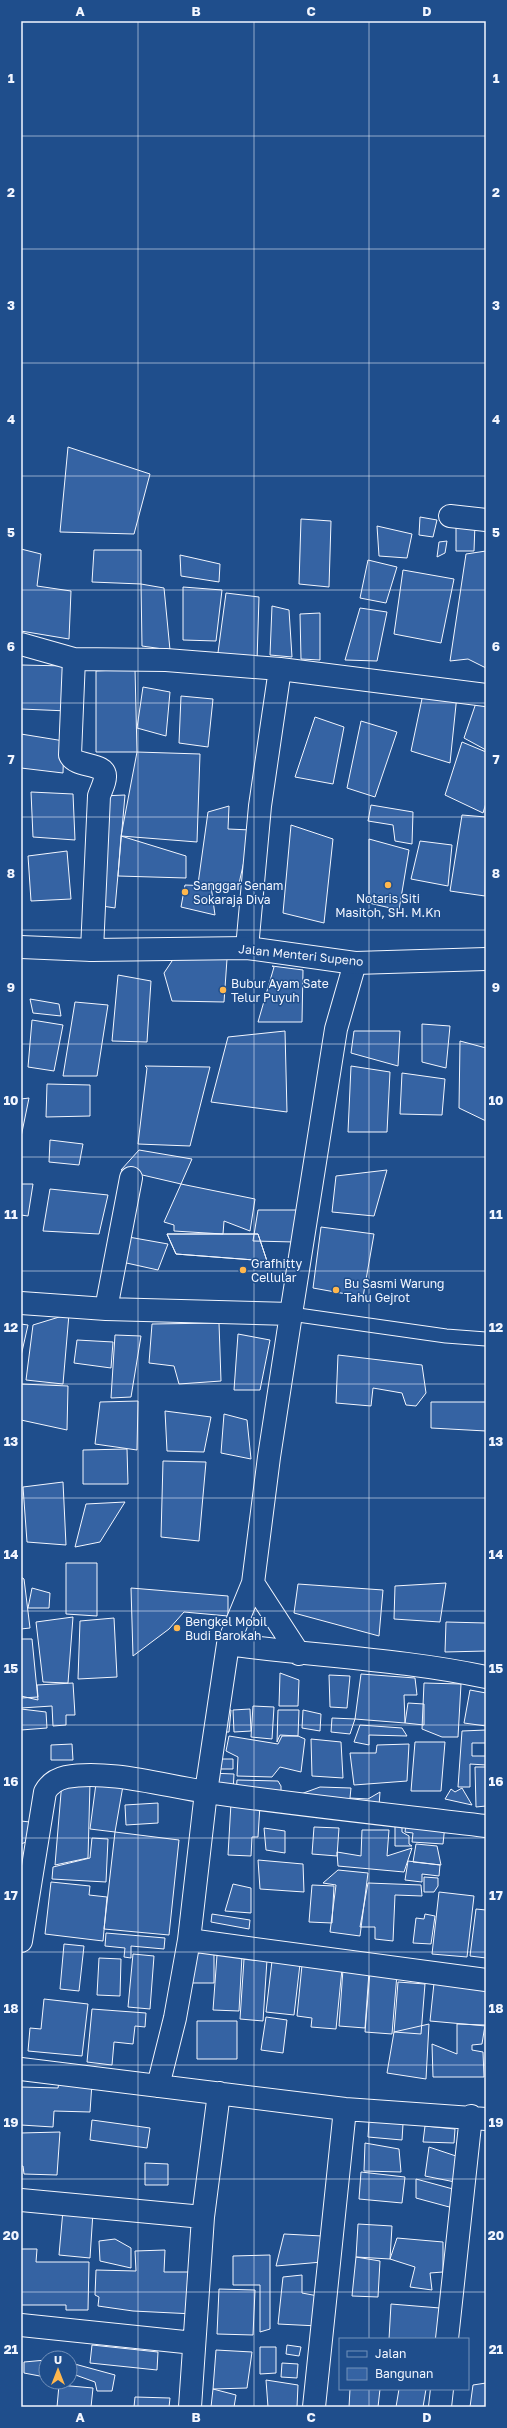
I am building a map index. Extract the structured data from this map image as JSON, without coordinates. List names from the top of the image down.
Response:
{
  "streets": {
    "street": ["Jalan Menteri Supeno"]
  },
  "places": [
    "Notaris Siti Masitoh, SH. M.Kn",
    "Sanggar Senam Sokaraja Diva",
    "Bubur Ayam Sate Telur Puyuh",
    "Grafhitty Cellular",
    "Bu Sasmi Warung Tahu Gejrot",
    "Bengkel Mobil Budi Barokah"
  ],
  "legend": ["Jalan", "Bangunan"],
  "north": "top",
  "grid": {
    "columns": [
      "A",
      "B",
      "C",
      "D"
    ],
    "rows": [
      "1",
      "2",
      "3",
      "4",
      "5",
      "6",
      "7",
      "8",
      "9",
      "10",
      "11",
      "12",
      "13",
      "14",
      "15",
      "16",
      "17",
      "18",
      "19",
      "20",
      "21"
    ]
  }
}
